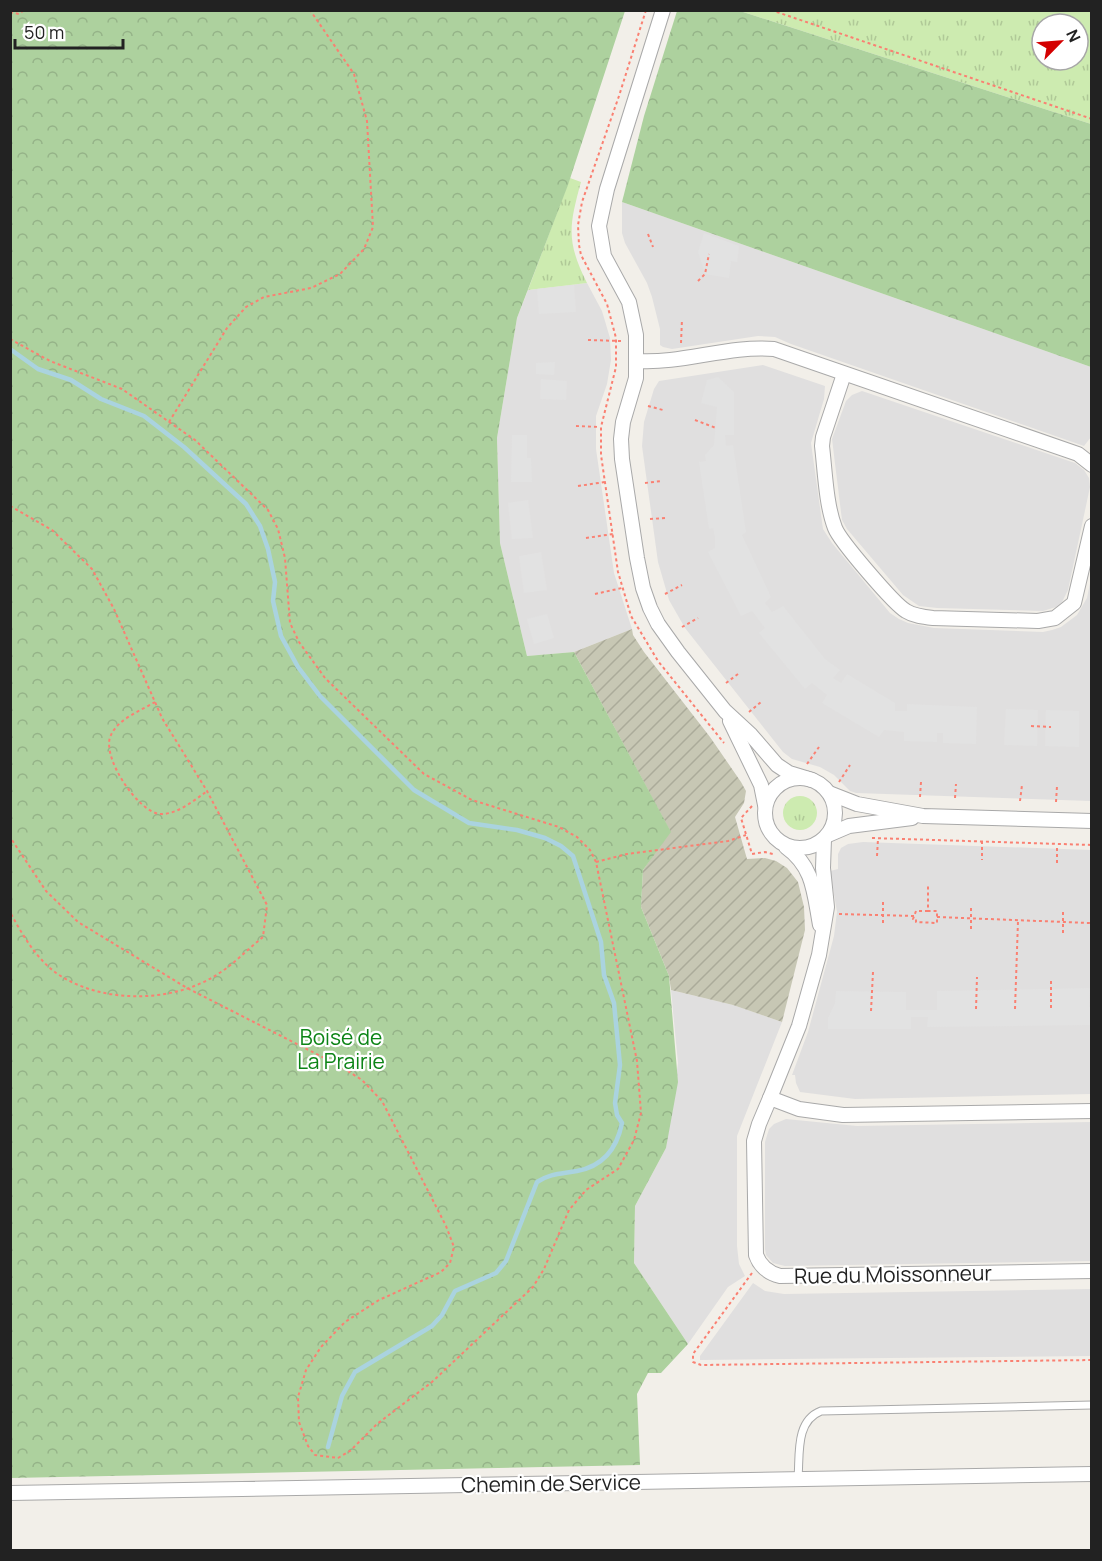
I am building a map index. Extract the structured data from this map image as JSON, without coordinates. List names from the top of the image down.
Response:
{
  "streets": {
    "street": ["Rue du Moissonneur", "Chemin de Service"]
  },
  "parks": ["Boisé de La Prairie"],
  "scale_bar": "50 m",
  "north": "top right"
}
